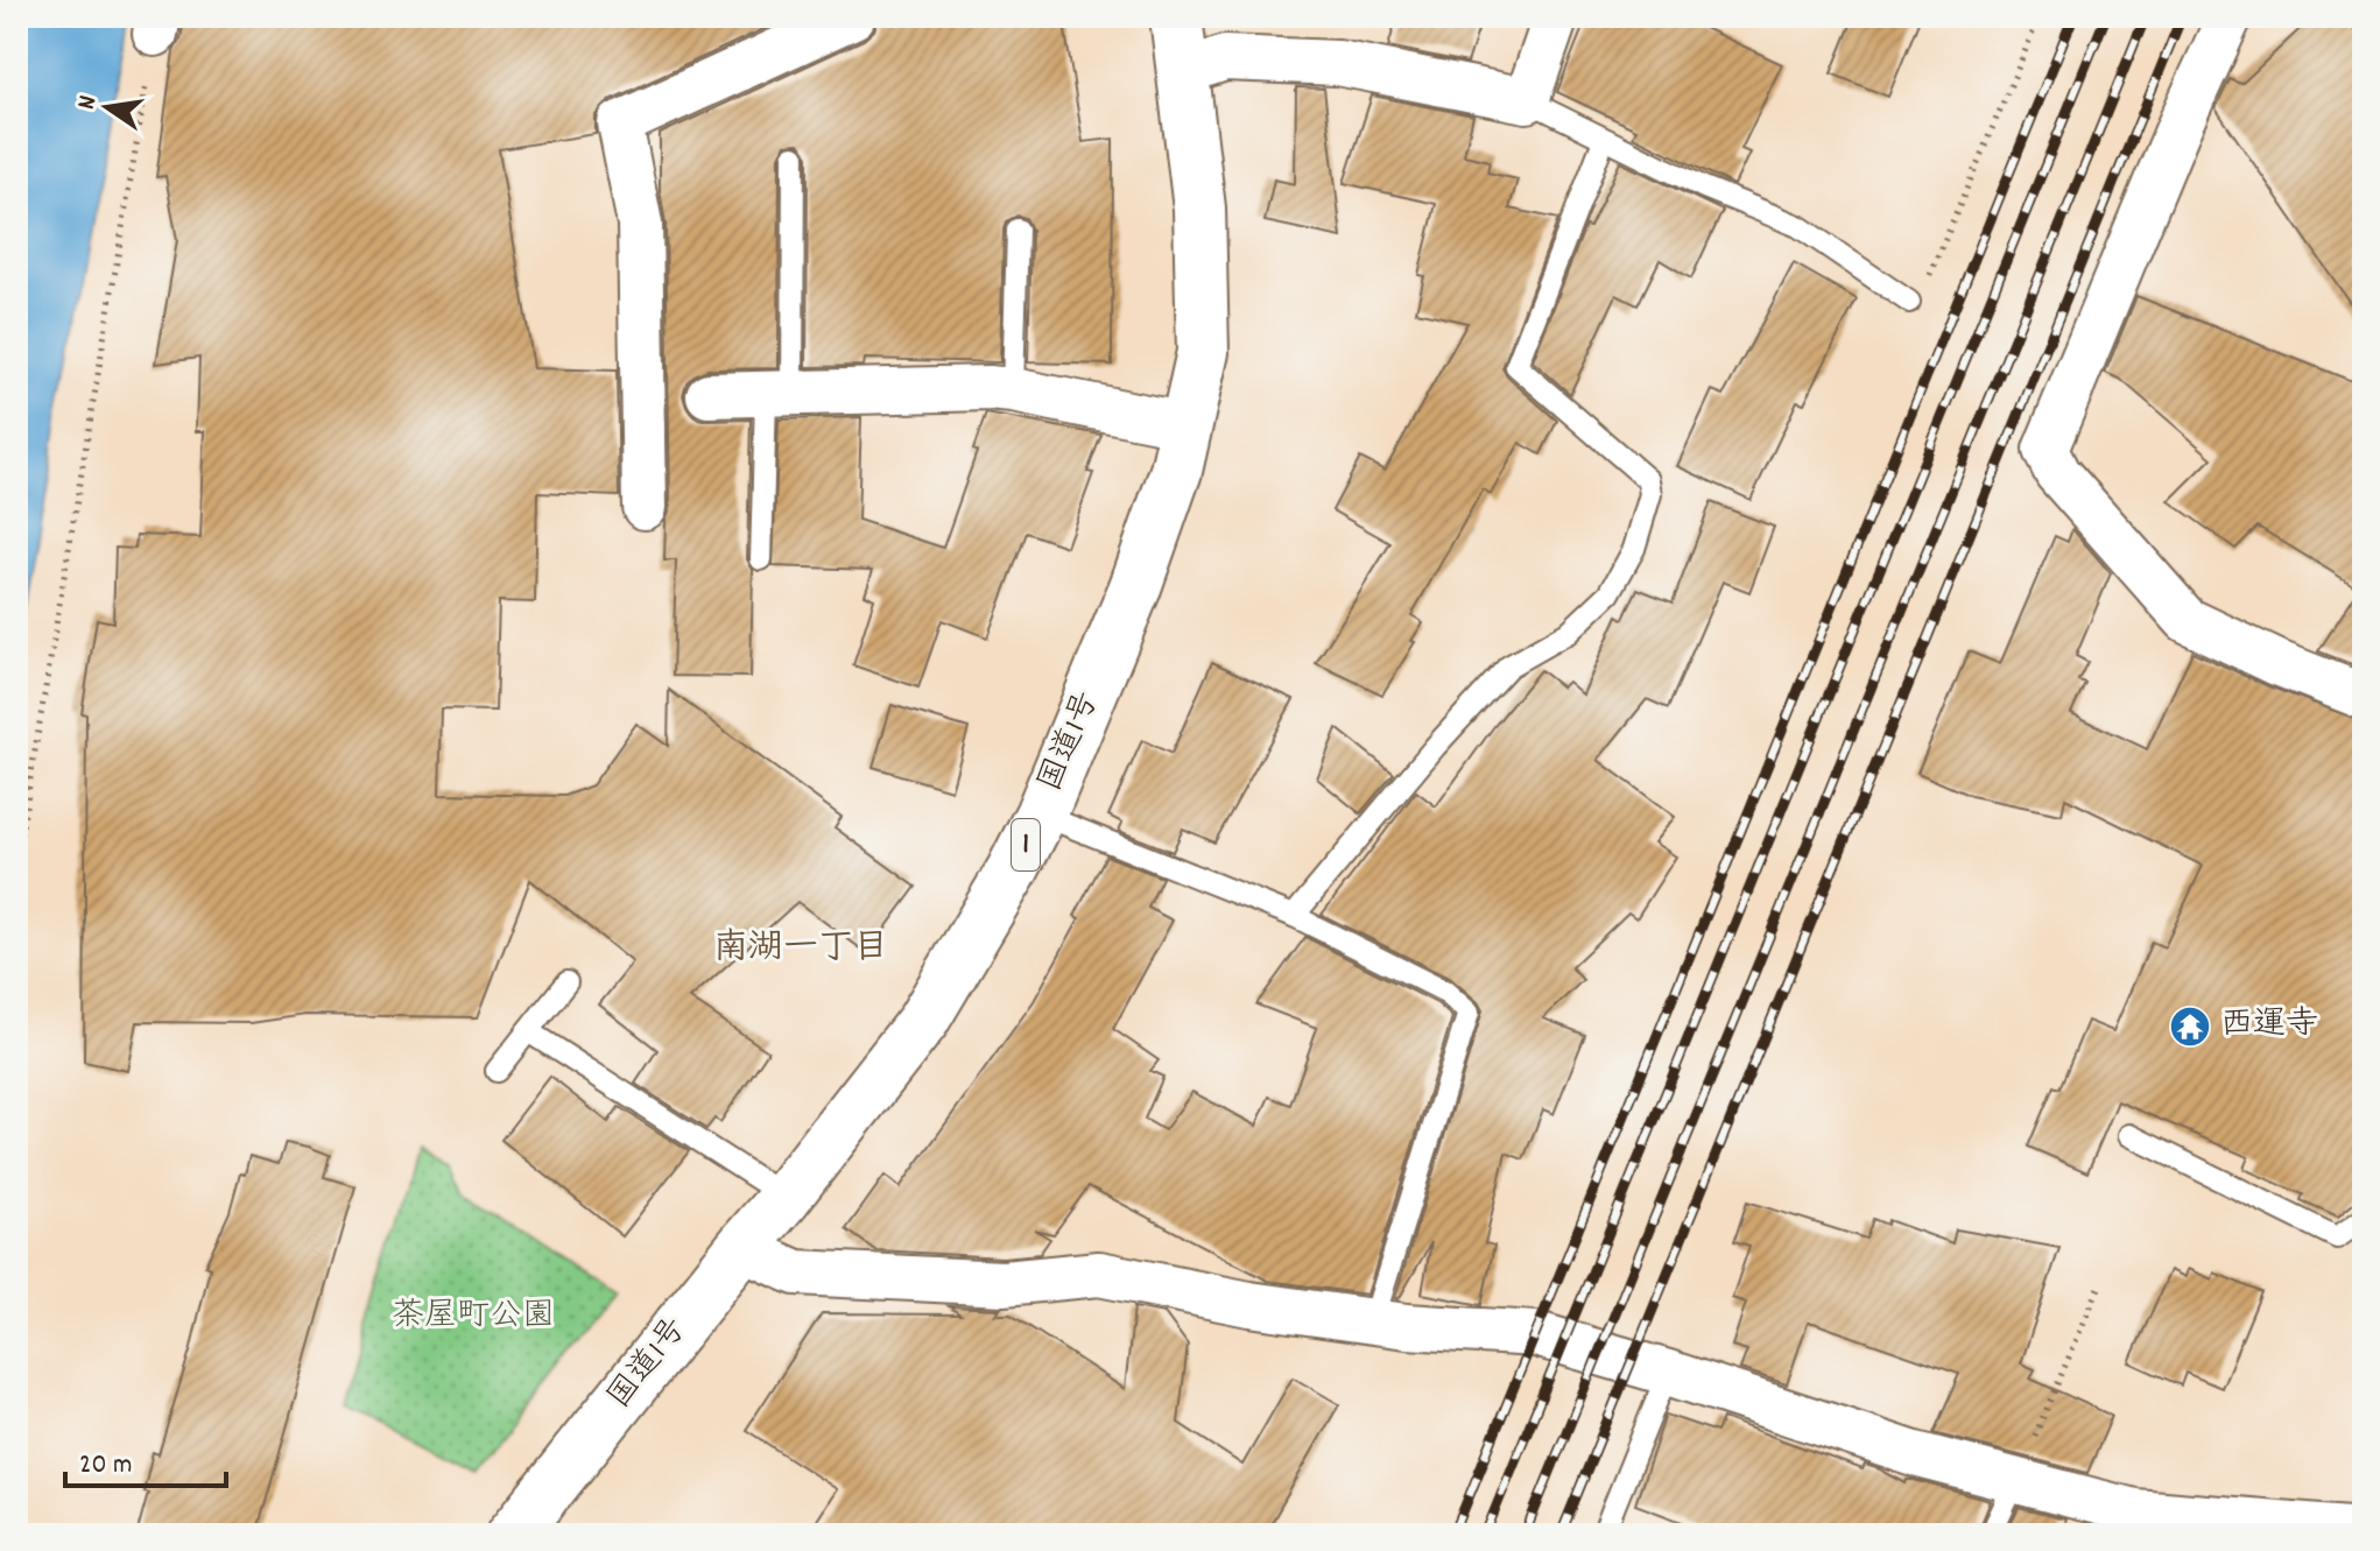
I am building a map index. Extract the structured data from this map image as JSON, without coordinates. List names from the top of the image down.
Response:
{
  "streets": {
    "highway": ["国道1号", "1"]
  },
  "districts": ["南湖一丁目"],
  "parks": ["茶屋町公園"],
  "places": {
    "temple": ["西運寺"]
  },
  "scale_bar": "20 m",
  "north": "left"
}
